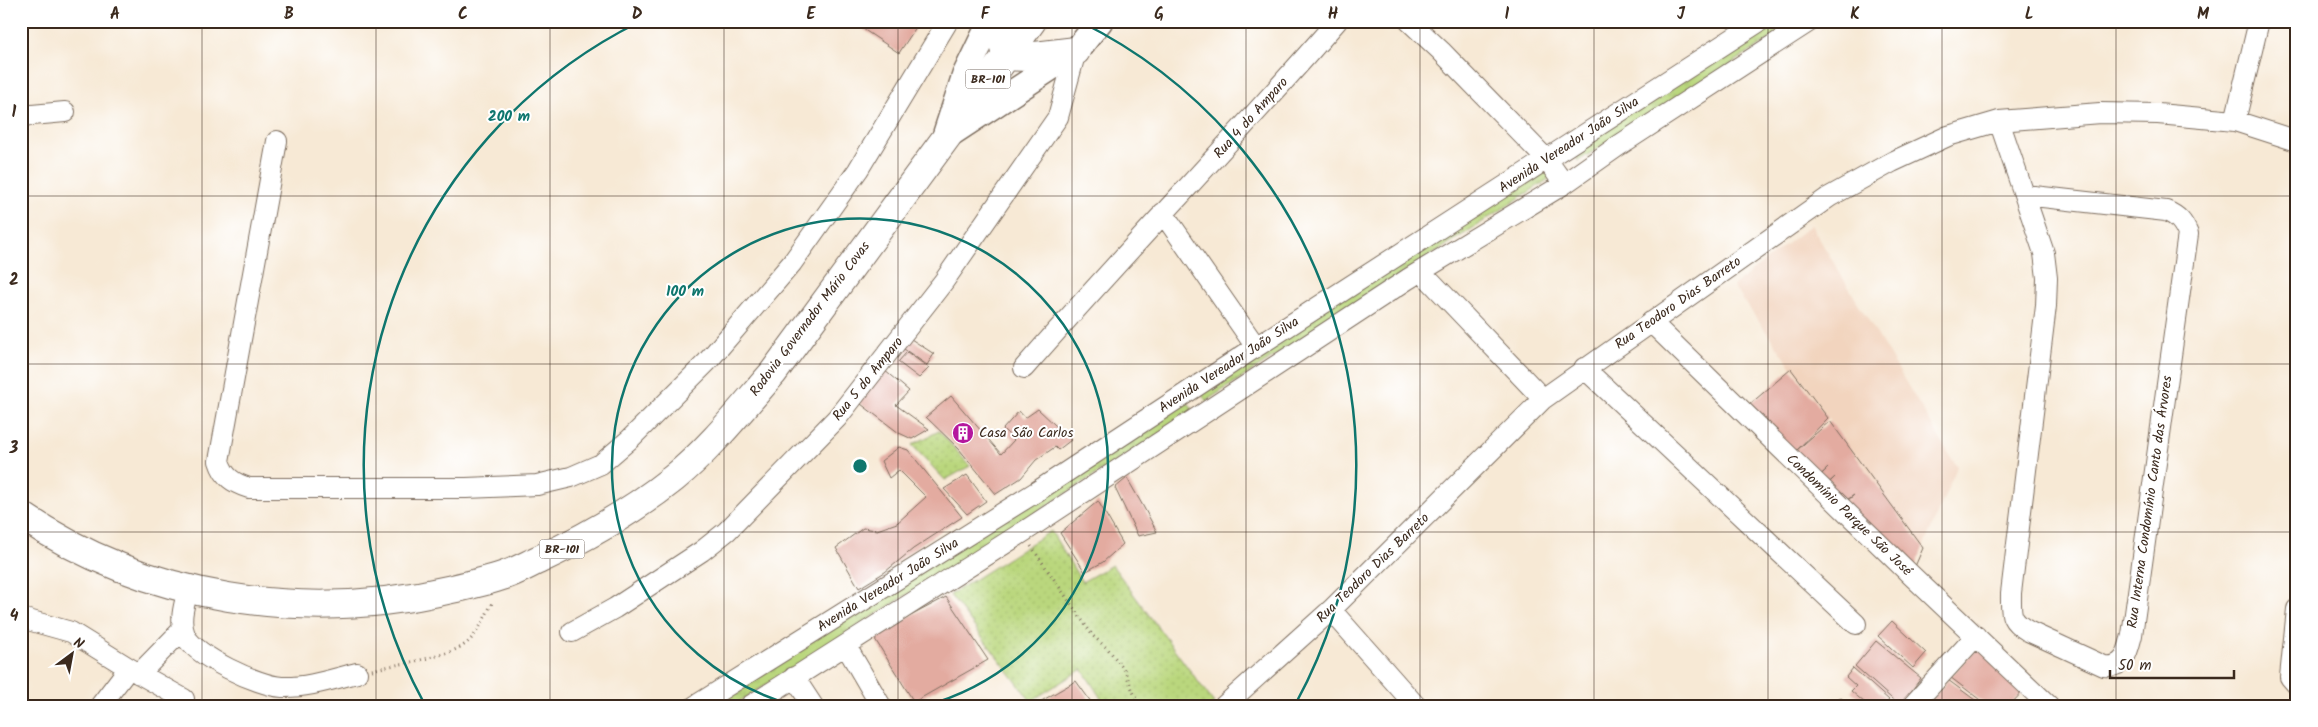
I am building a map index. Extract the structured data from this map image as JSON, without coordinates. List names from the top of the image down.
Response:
{
  "streets": {
    "highway": ["BR-101", "Rodovia Governador Mário Covas"],
    "street": [
      "Rua 4 do Amparo",
      "Avenida Vereador João Silva",
      "Rua Teodoro Dias Barreto",
      "Rua 5 do Amparo",
      "Rua Interna Condomínio Canto das Árvores",
      "Condomínio Parque São José"
    ]
  },
  "crossings": [
    ["Rua Teodoro Dias Barreto", "Rua Interna Condomínio Canto das Árvores"],
    ["Rua Teodoro Dias Barreto", "Condomínio Parque São José"]
  ],
  "places": {
    "building": ["Casa São Carlos"]
  },
  "scale_bar": "50 m",
  "north": "top right",
  "grid": {
    "columns": [
      "A",
      "B",
      "C",
      "D",
      "E",
      "F",
      "G",
      "H",
      "I",
      "J",
      "K",
      "L",
      "M"
    ],
    "rows": [
      "1",
      "2",
      "3",
      "4"
    ]
  },
  "rings": ["200 m", "100 m"]
}
